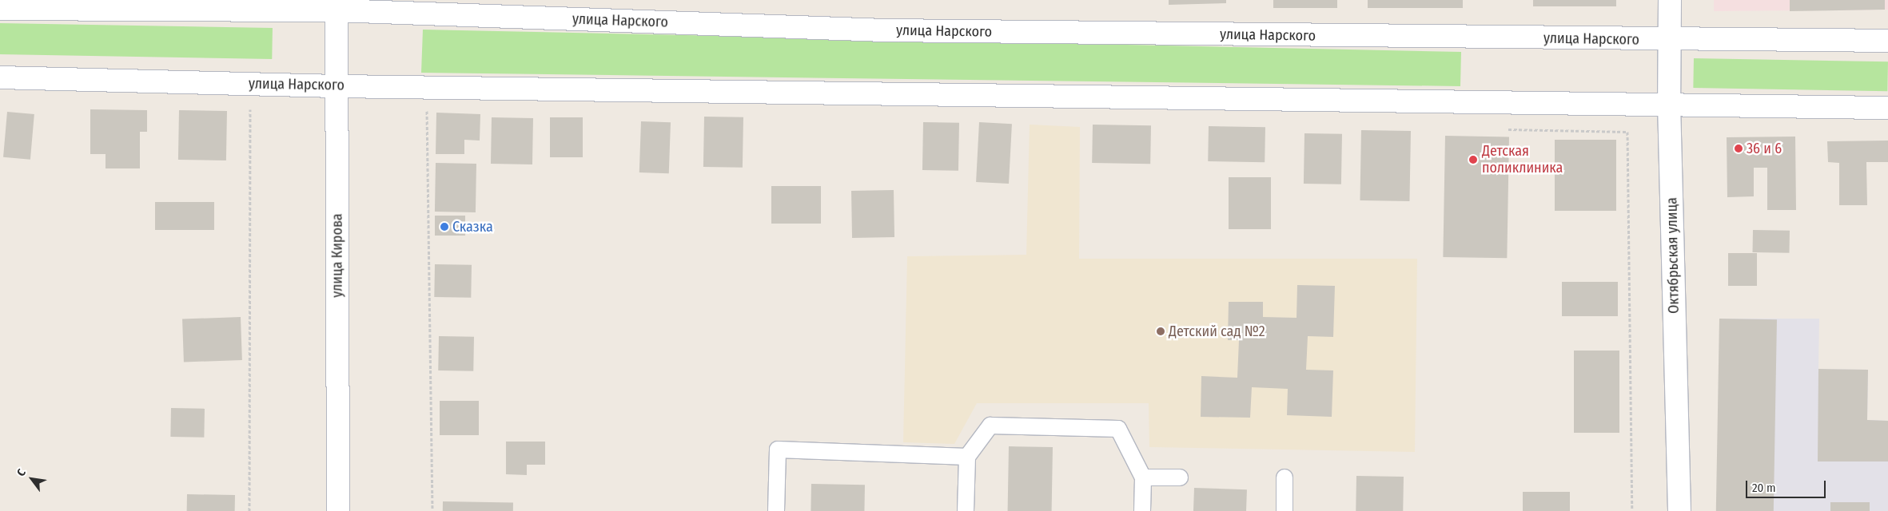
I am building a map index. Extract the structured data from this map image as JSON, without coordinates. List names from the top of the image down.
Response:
{
  "streets": {
    "street": ["улица Нарского", "улица Кирова", "Октябрьская улица"]
  },
  "crossings": [
    ["улица Нарского", "улица Кирова"],
    ["улица Нарского", "Октябрьская улица"]
  ],
  "places": [
    "36 и 6",
    "Детская поликлиника",
    "Сказка",
    "Детский сад №2"
  ],
  "scale_bar": "20 m",
  "north": "top left"
}
